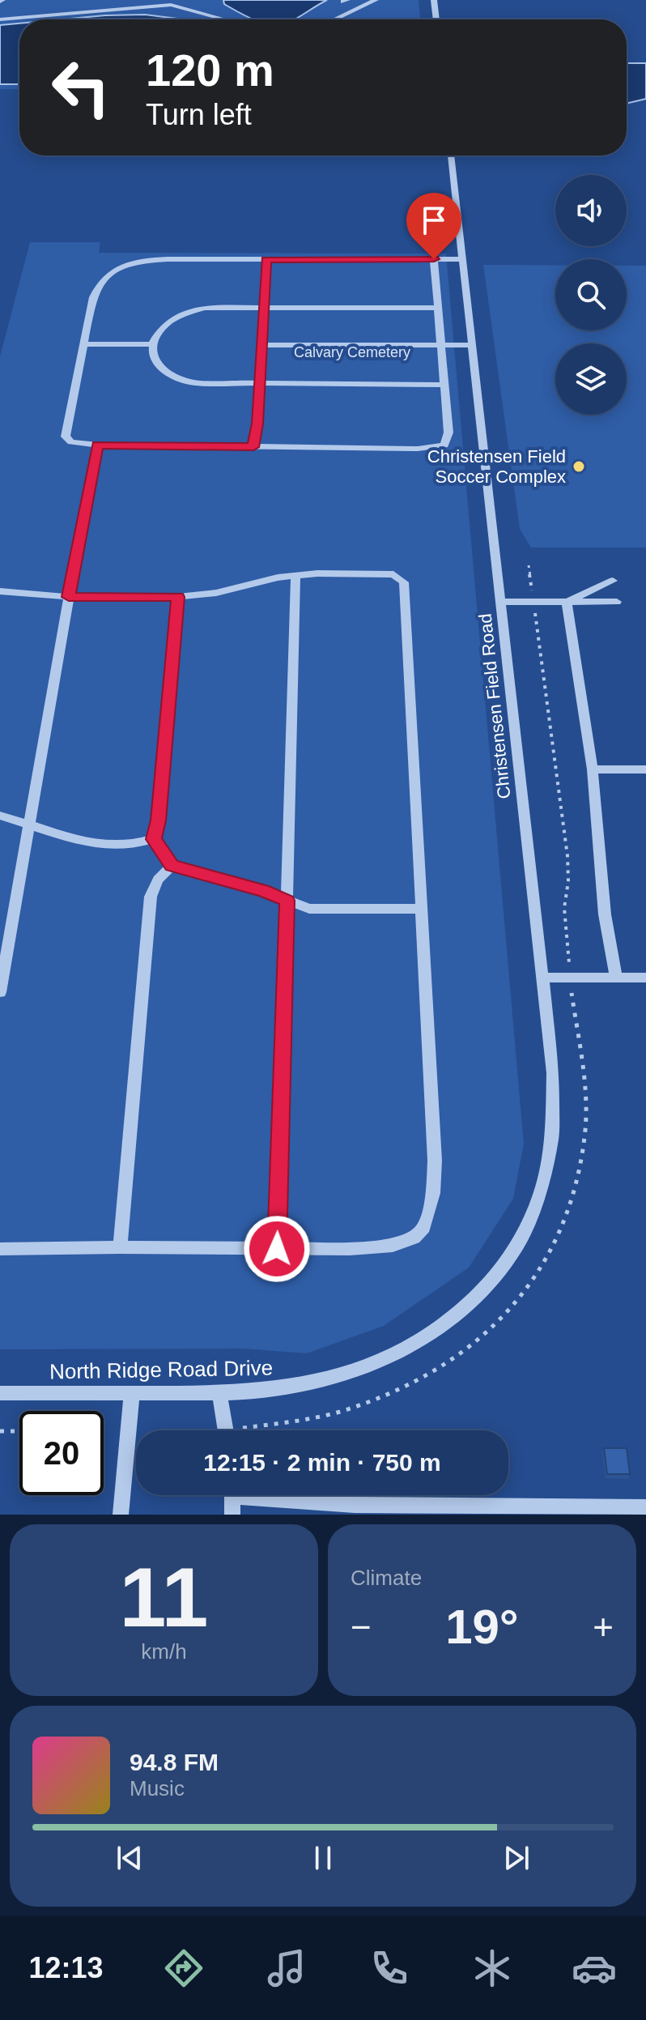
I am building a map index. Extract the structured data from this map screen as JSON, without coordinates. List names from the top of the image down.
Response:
{
  "streets": {
    "street": ["Christensen Field Road", "North Ridge Road Drive"]
  },
  "crossings": [
    ["Christensen Field Road", "North Ridge Road Drive"]
  ],
  "parks": ["Calvary Cemetery"],
  "places": ["Christensen Field Soccer Complex"],
  "page": {
    "turn": ["120 m", "Turn left"],
    "limit": "20",
    "trip": "12:15 · 2 min · 750 m",
    "tile": [
      ["11", "km/h"],
      "Climate"
    ],
    "heat": ["−", "19°", "+"],
    "song": ["94.8 FM", "Music"],
    "tabs": "12:13"
  }
}
